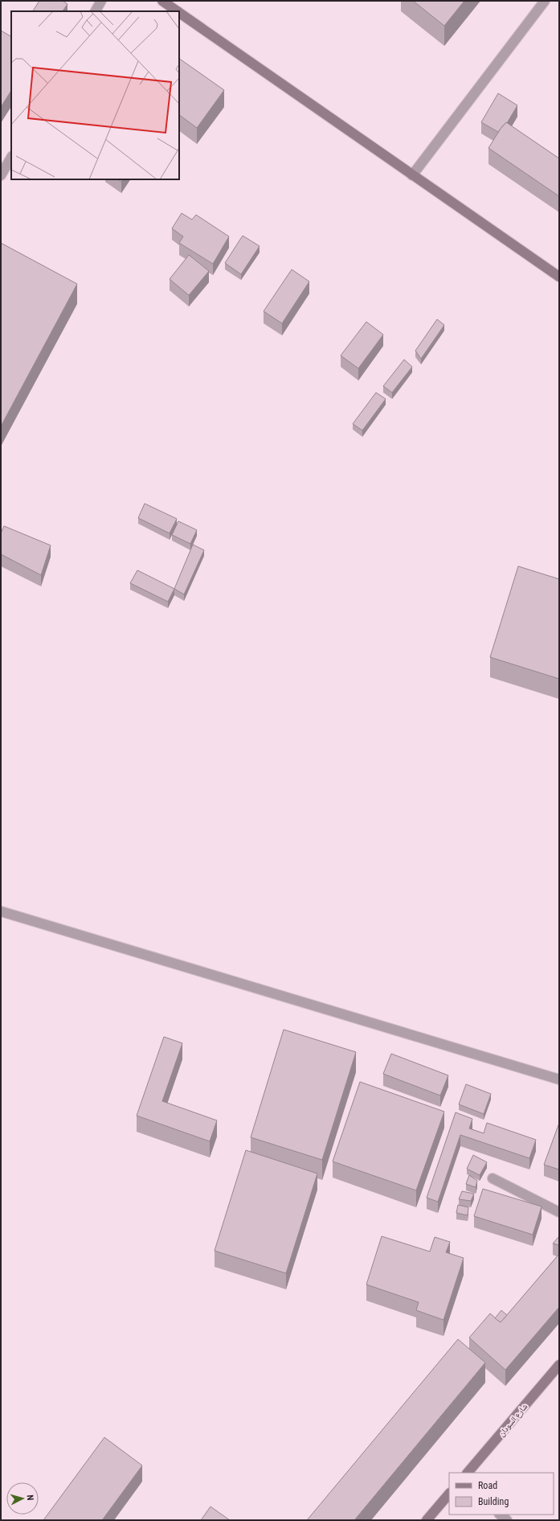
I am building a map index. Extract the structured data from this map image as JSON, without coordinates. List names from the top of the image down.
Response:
{
  "streets": {
    "main road": ["شارع السودان"]
  },
  "legend": ["Road", "Building"],
  "north": "right"
}
